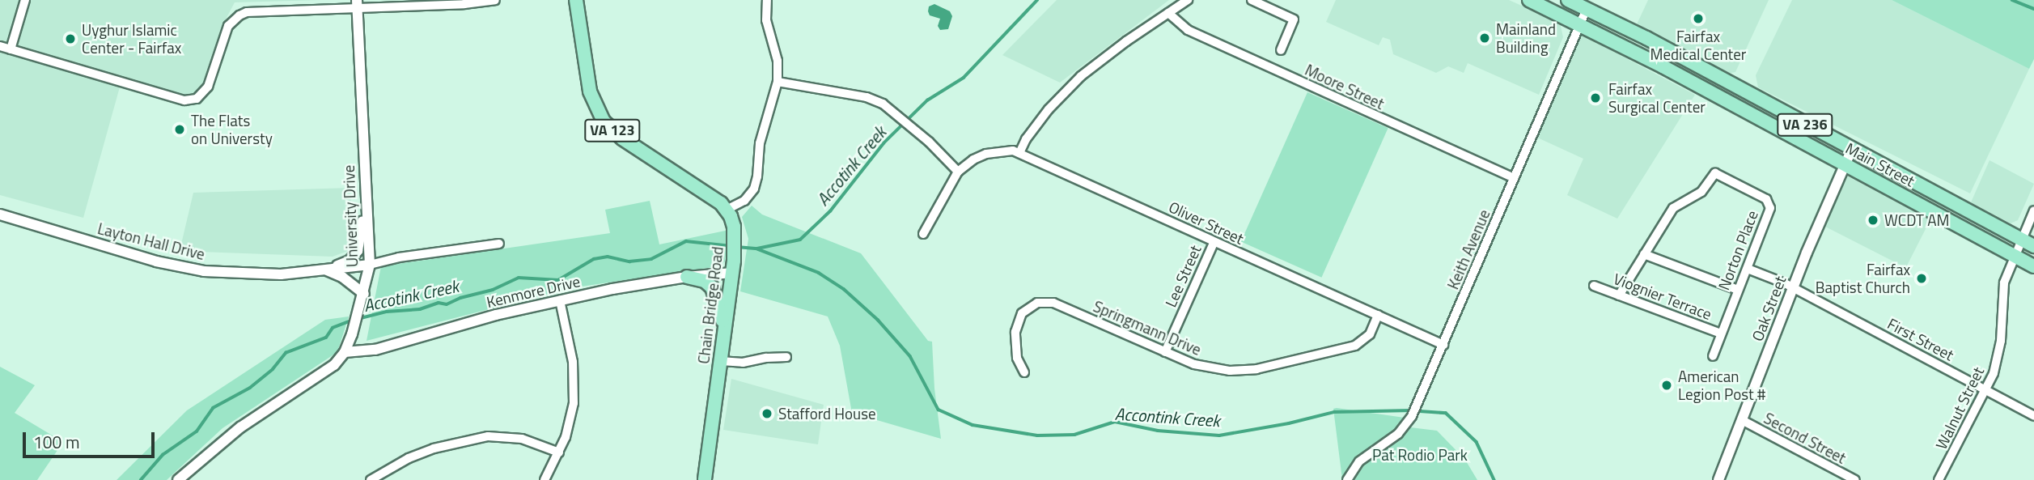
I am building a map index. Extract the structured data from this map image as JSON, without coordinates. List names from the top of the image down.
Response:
{
  "streets": {
    "main road": [
      "VA 236",
      "VA 123",
      "Main Street",
      "Chain Bridge Road"
    ],
    "street": [
      "Moore Street",
      "University Drive",
      "Oliver Street",
      "Layton Hall Drive",
      "Keith Avenue",
      "Norton Place",
      "Lee Street",
      "Kenmore Drive",
      "Viognier Terrace",
      "Oak Street",
      "Springmann Drive",
      "First Street",
      "Walnut Street",
      "Second Street"
    ]
  },
  "crossings": [
    ["Moore Street", "Keith Avenue"],
    ["Main Street", "Keith Avenue"],
    ["Main Street", "Oak Street"],
    ["Main Street", "Walnut Street"],
    ["University Drive", "Layton Hall Drive"],
    ["University Drive", "Kenmore Drive"],
    ["Oliver Street", "Keith Avenue"],
    ["Oliver Street", "Lee Street"],
    ["Oliver Street", "Springmann Drive"],
    ["Norton Place", "Viognier Terrace"],
    ["Norton Place", "First Street"],
    ["Lee Street", "Springmann Drive"],
    ["Kenmore Drive", "Chain Bridge Road"],
    ["Oak Street", "First Street"],
    ["Oak Street", "Second Street"],
    ["First Street", "Walnut Street"]
  ],
  "water": ["Accotink Creek", "Accontink Creek"],
  "parks": ["Pat Rodio Park"],
  "places": [
    "Fairfax Medical Center",
    "Mainland Building",
    "Uyghur Islamic Center - Fairfax",
    "Fairfax Surgical Center",
    "The Flats on Universty",
    "WCDT AM",
    "Fairfax Baptist Church",
    "American Legion Post #",
    "Stafford House"
  ],
  "scale_bar": "100 m"
}
